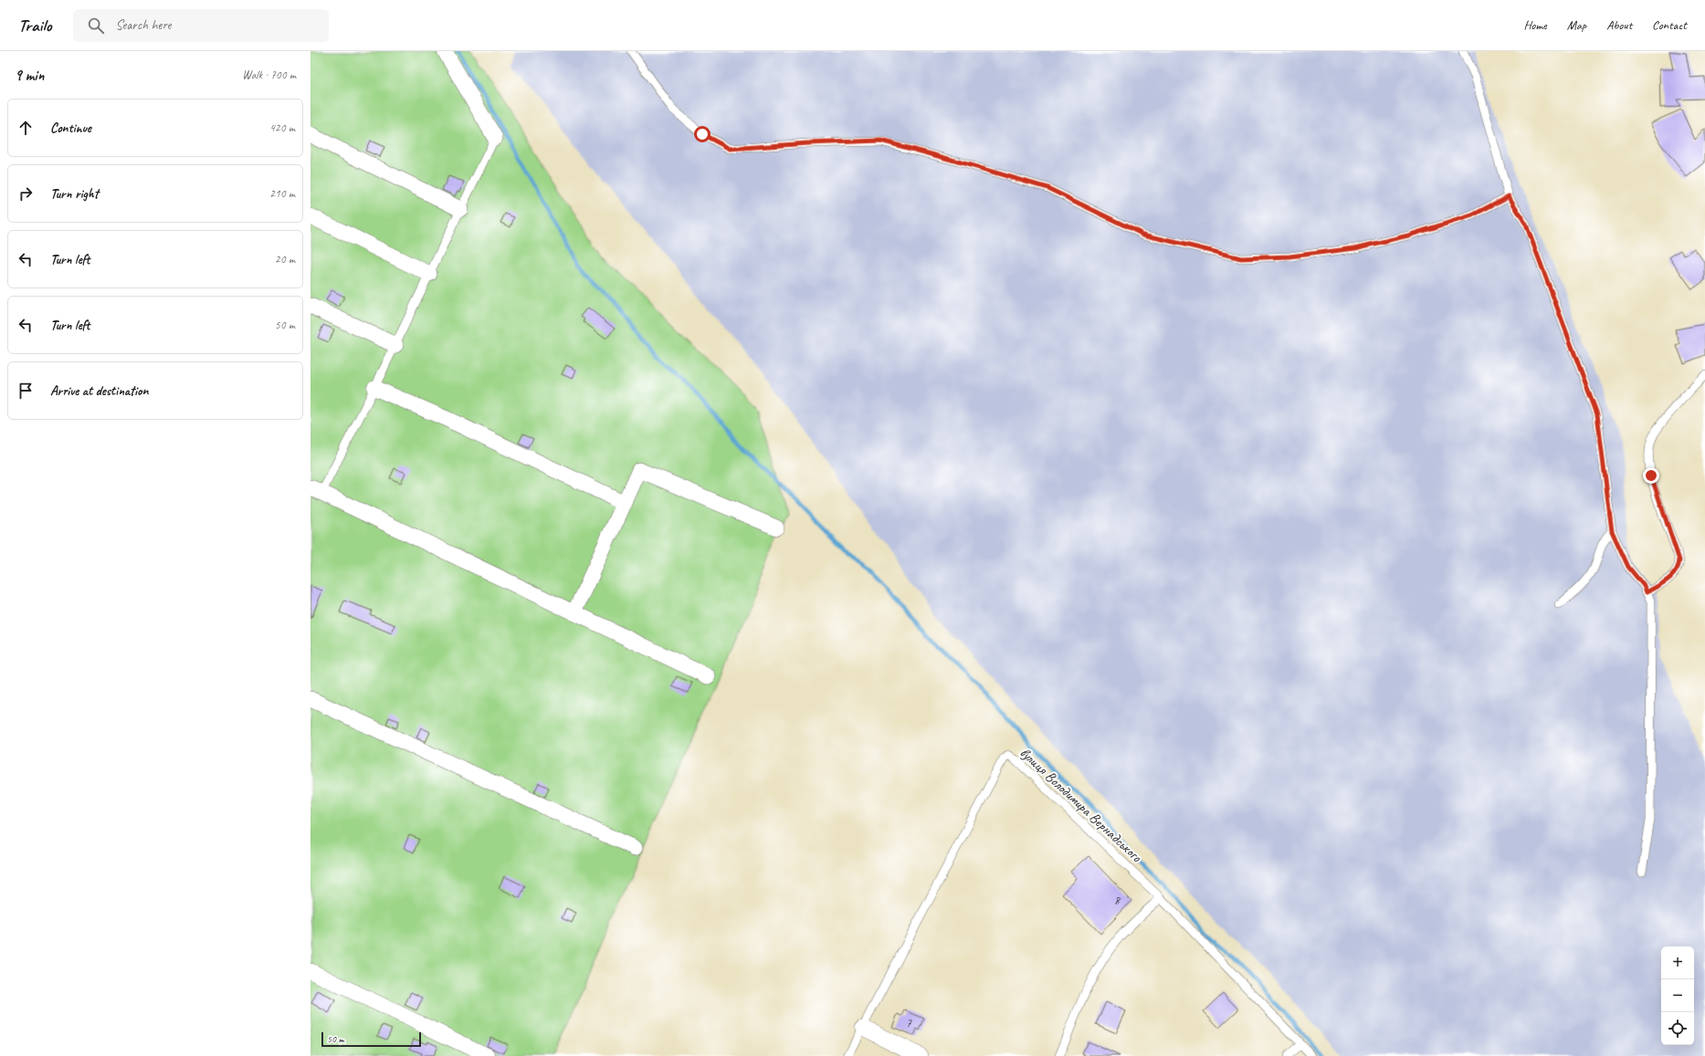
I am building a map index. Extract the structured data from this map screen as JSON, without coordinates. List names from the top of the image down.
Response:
{
  "streets": {
    "lane": ["вулиця Володимира Вернадського"]
  },
  "house_numbers": ["8", "7"],
  "scale_bar": "50 m",
  "page": {
    "header": "Trailo",
    "search": "Search here",
    "nav": [
      "Home",
      "Map",
      "About",
      "Contact"
    ],
    "heading": ["9 min", "Walk · 700 m"],
    "list": [
      ["Continue", "420 m"],
      ["Turn right", "210 m"],
      ["Turn left", "20 m"],
      ["Turn left", "50 m"],
      "Arrive at destination"
    ],
    "map_buttons": ["+", "−"],
    "scale": "50 m"
  }
}
